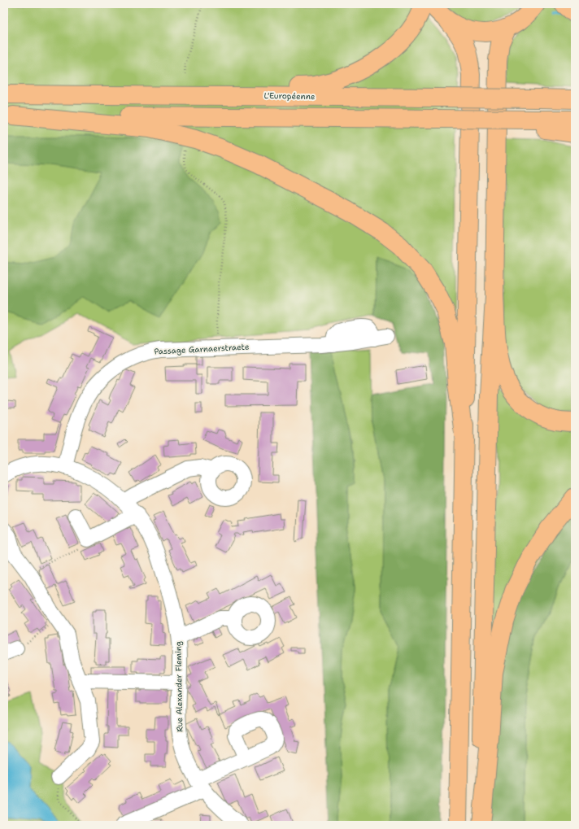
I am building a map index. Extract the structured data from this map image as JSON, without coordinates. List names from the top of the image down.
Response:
{
  "streets": {
    "main road": ["L'Européenne"],
    "street": ["Passage Garnaerstraete", "Rue Alexander Fleming"]
  },
  "crossings": [
    ["Passage Garnaerstraete", "Rue Alexander Fleming"]
  ]
}
